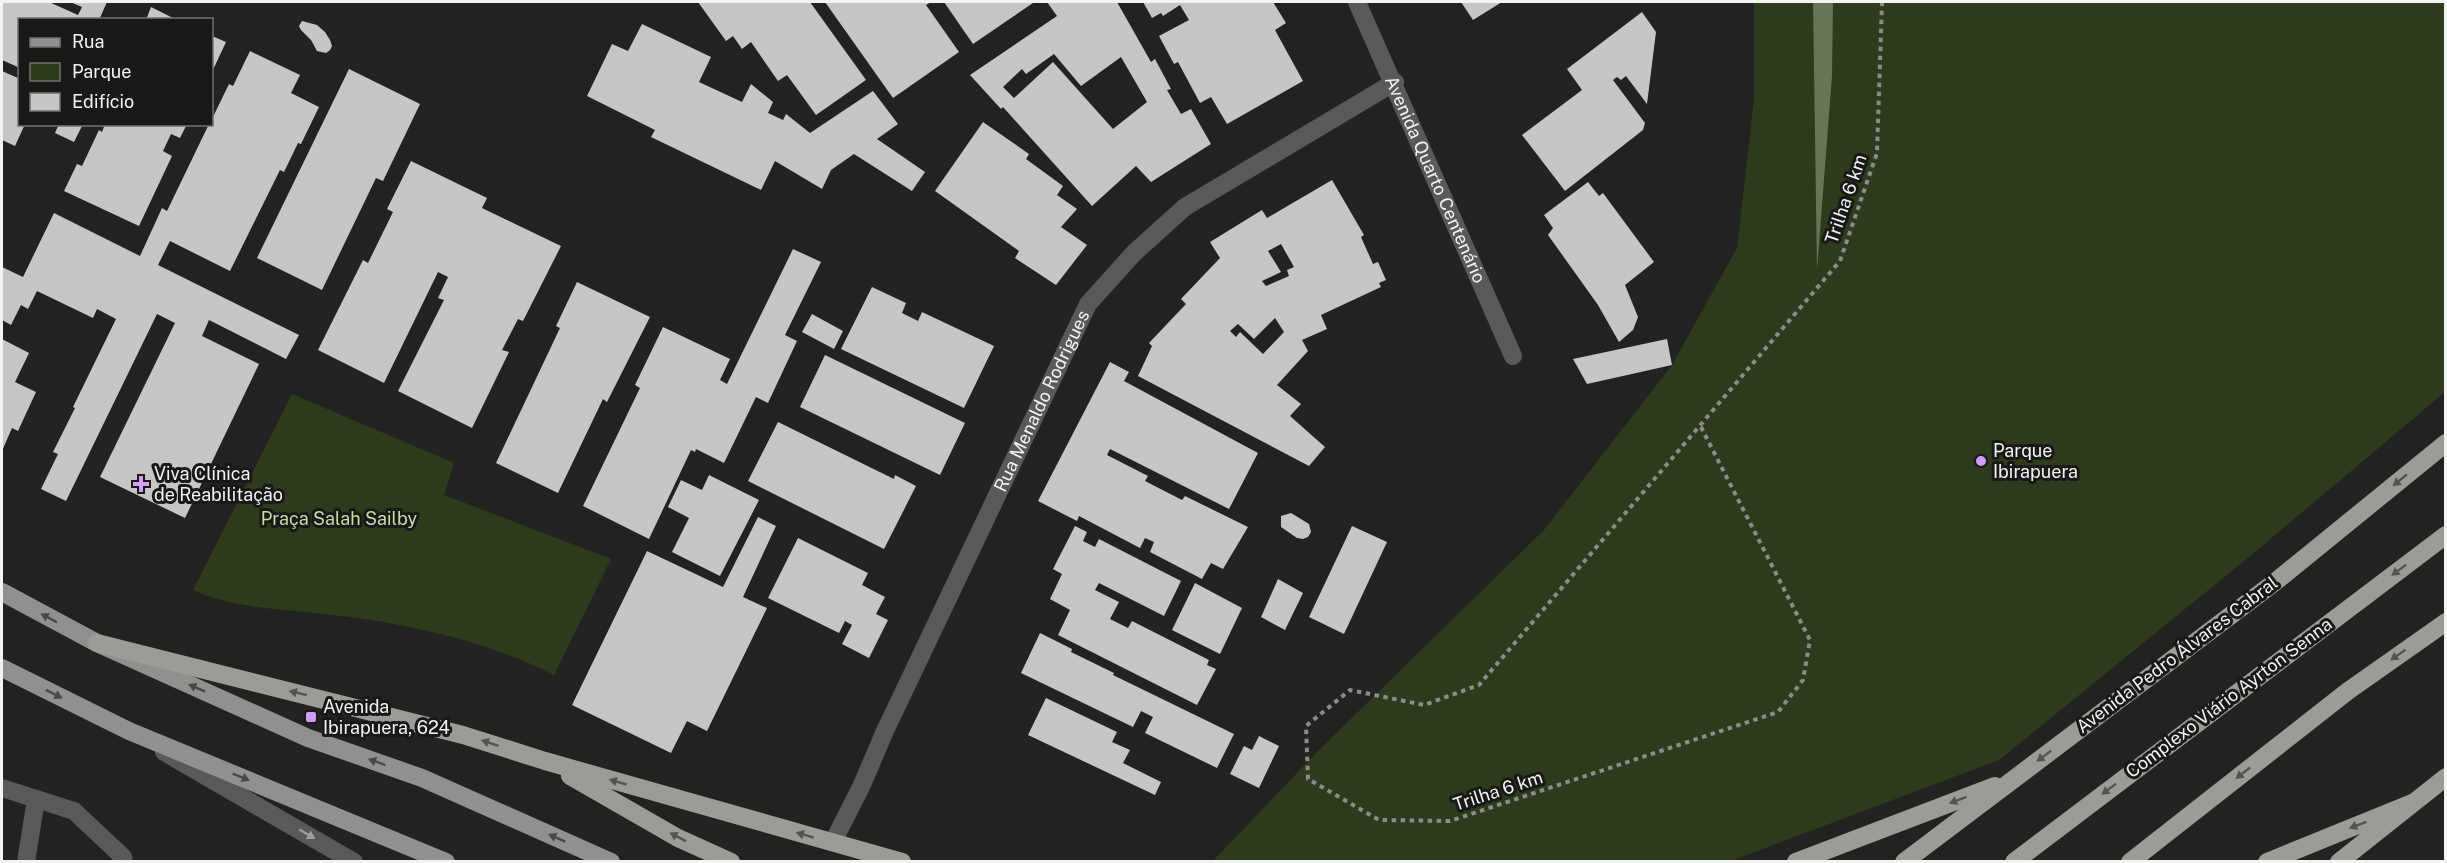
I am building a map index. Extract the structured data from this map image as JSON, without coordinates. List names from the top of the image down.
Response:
{
  "streets": {
    "highway": ["Avenida Pedro Álvares Cabral", "Complexo Viário Ayrton Senna"],
    "street": ["Avenida Quarto Centenário", "Rua Menaldo Rodrigues"],
    "path": ["Trilha 6 km"]
  },
  "crossings": [
    ["Avenida Quarto Centenário", "Rua Menaldo Rodrigues"]
  ],
  "parks": ["Praça Salah Sailby"],
  "places": {
    "other": ["Parque Ibirapuera"],
    "health": ["Viva Clínica de Reabilitação"],
    "transit": ["Avenida Ibirapuera, 624"]
  },
  "legend": ["Rua", "Parque", "Edifício"]
}
